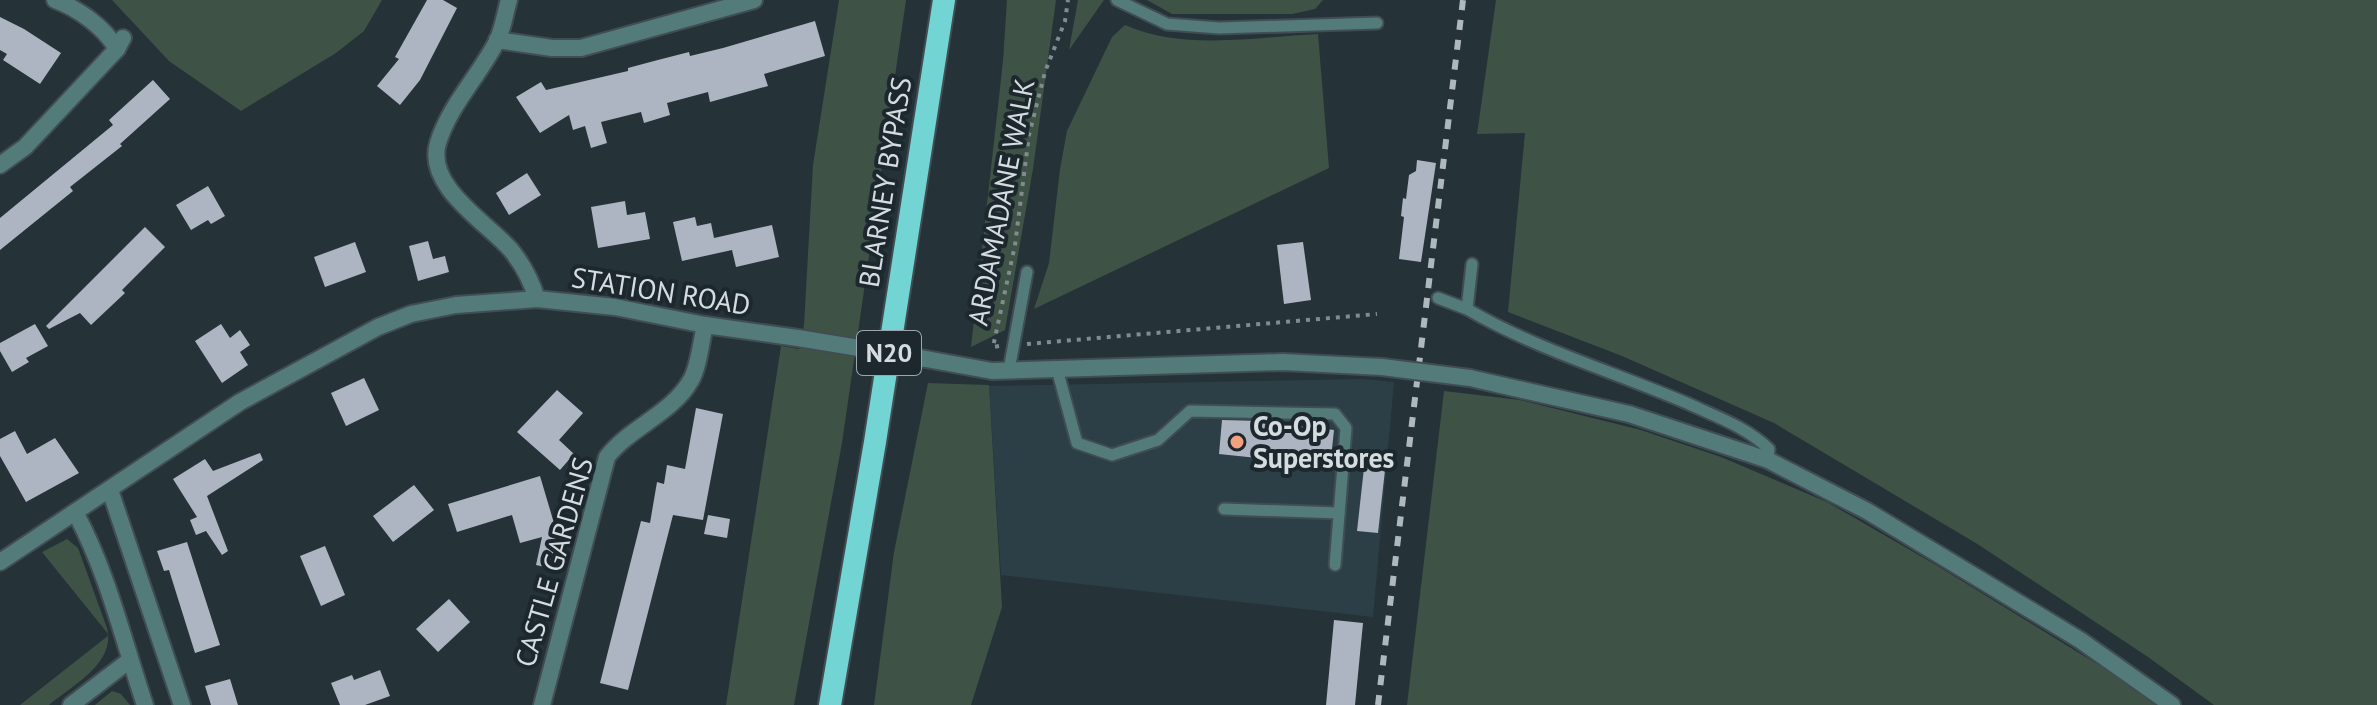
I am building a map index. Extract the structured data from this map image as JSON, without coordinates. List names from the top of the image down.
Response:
{
  "streets": {
    "highway": ["BLARNEY BYPASS", "N20"],
    "street": ["STATION ROAD", "CASTLE GARDENS"],
    "path": ["ARDAMADANE WALK"]
  },
  "crossings": [
    ["STATION ROAD", "CASTLE GARDENS"]
  ],
  "places": ["Co-Op Superstores"]
}
